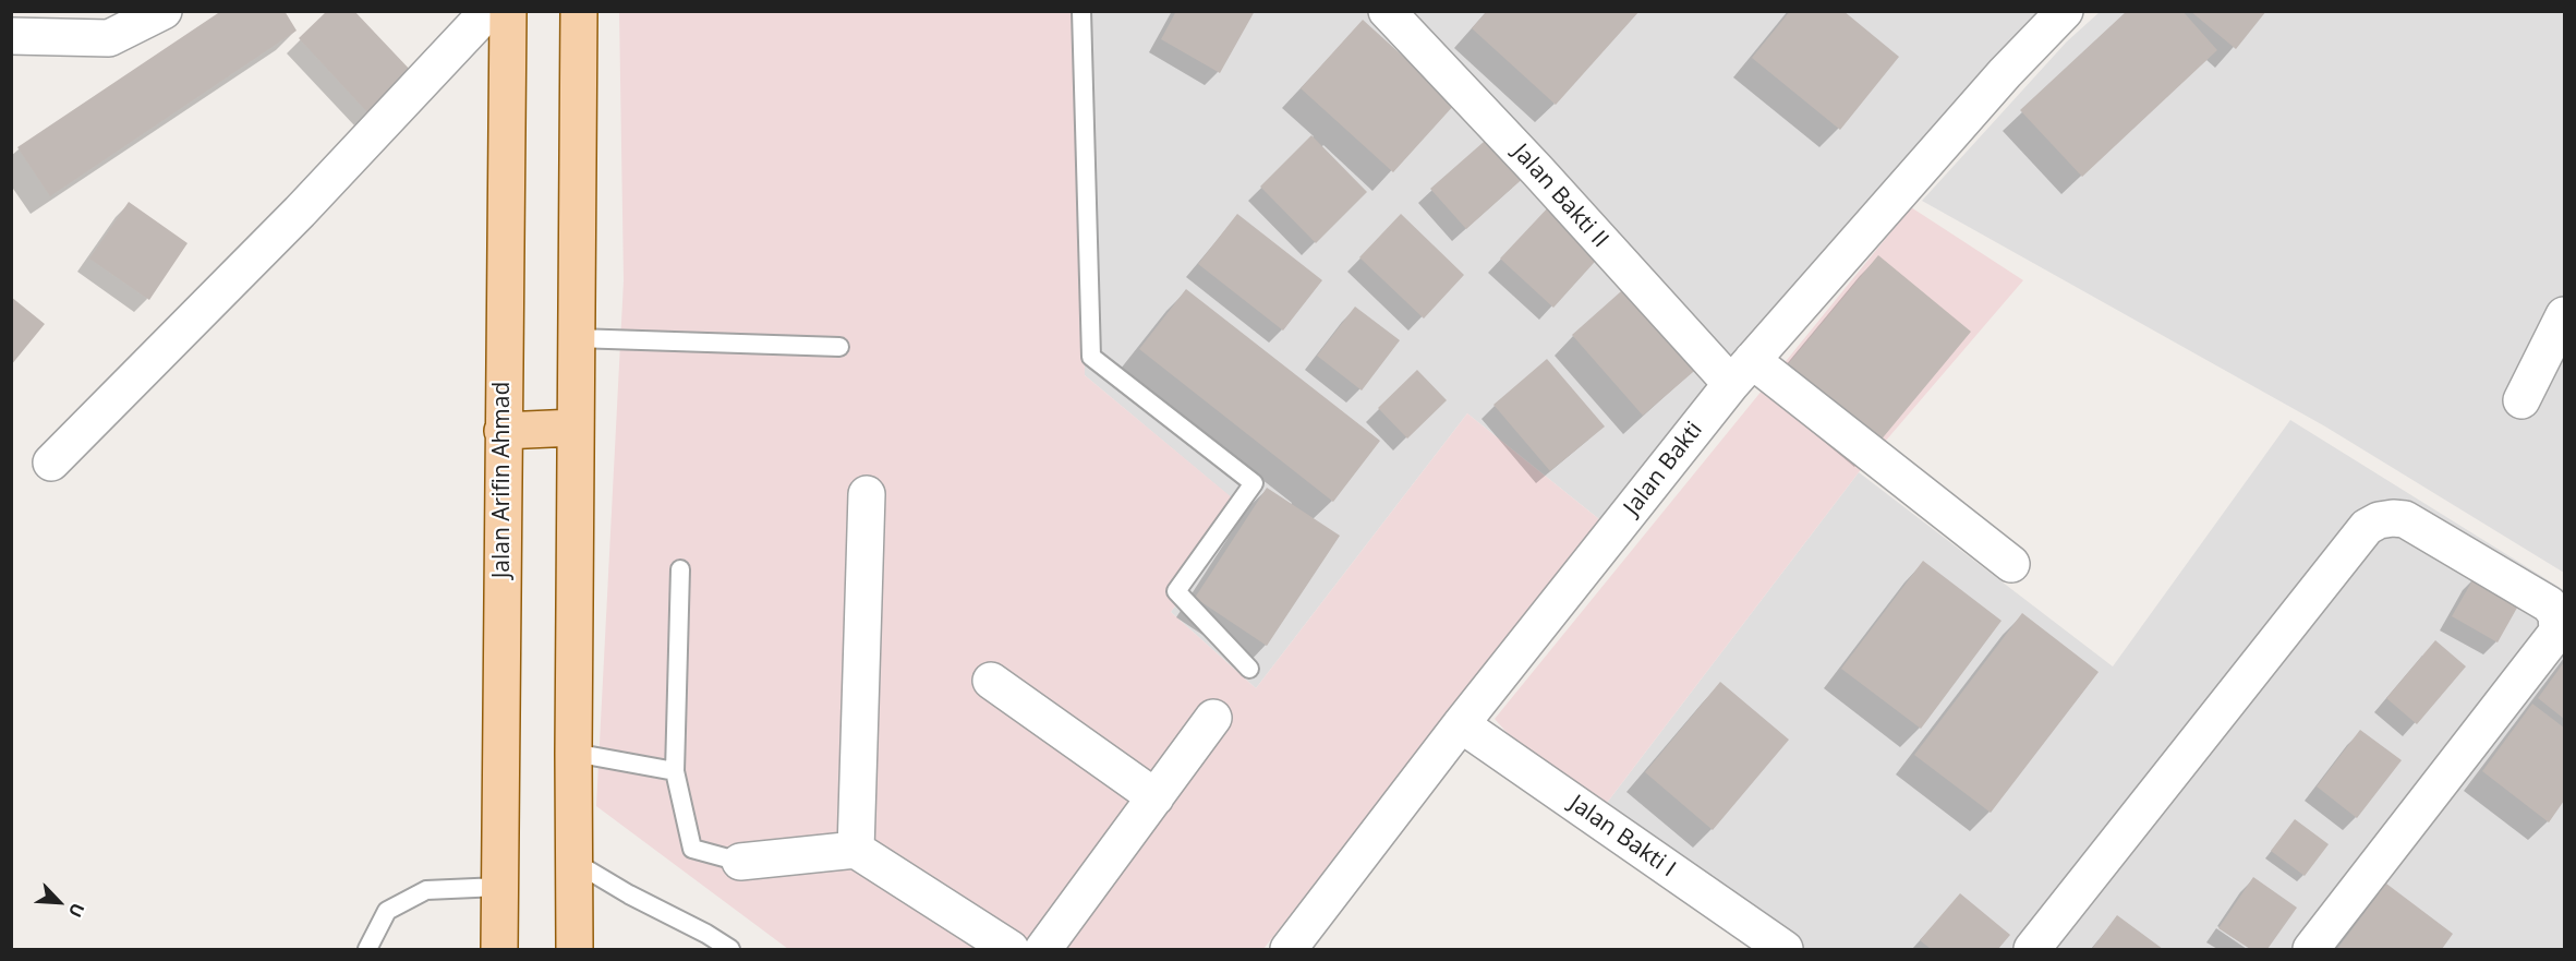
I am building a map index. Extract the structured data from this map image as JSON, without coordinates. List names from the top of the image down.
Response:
{
  "streets": {
    "main road": ["Jalan Arifin Ahmad"],
    "street": ["Jalan Bakti II", "Jalan Bakti", "Jalan Bakti I"]
  },
  "crossings": [
    ["Jalan Bakti II", "Jalan Bakti"],
    ["Jalan Bakti", "Jalan Bakti I"]
  ],
  "north": "bottom right"
}
